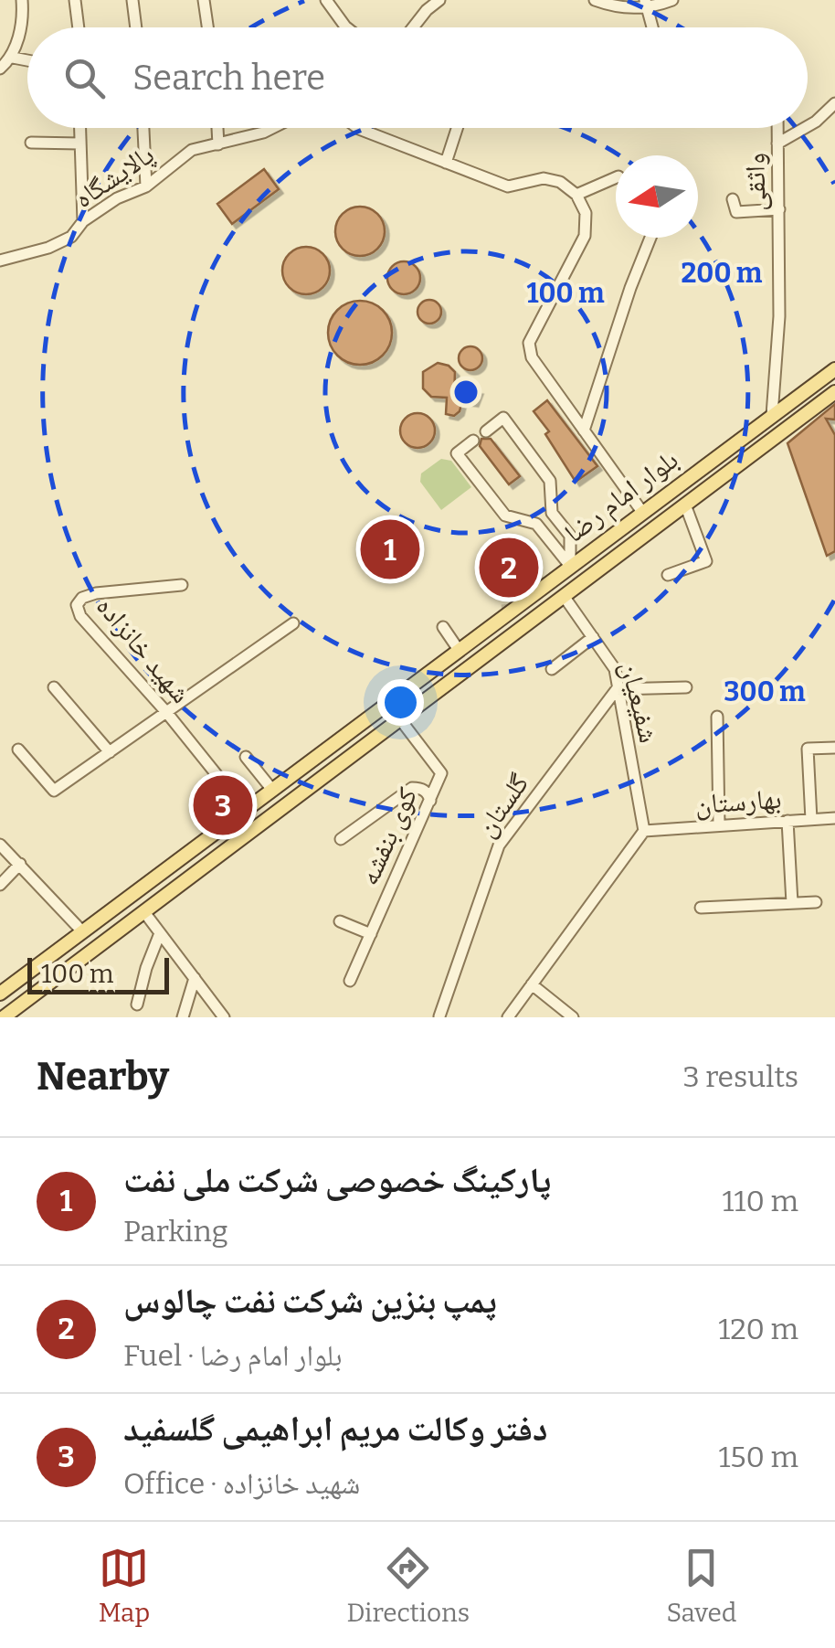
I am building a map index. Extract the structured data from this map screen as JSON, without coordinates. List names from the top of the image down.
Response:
{
  "streets": {
    "main road": ["بلوار امام رضا"],
    "street": [
      "پالایشگاه",
      "واثقی",
      "شهید خانزاده",
      "شفیعیان",
      "بهارستان",
      "گلستان",
      "کوی بنفشه"
    ]
  },
  "crossings": [
    ["واثقی", "بلوار امام رضا"],
    ["بلوار امام رضا", "شهید خانزاده"],
    ["بلوار امام رضا", "شفیعیان"],
    ["بلوار امام رضا", "کوی بنفشه"],
    ["شفیعیان", "بهارستان"],
    ["شفیعیان", "گلستان"]
  ],
  "scale_bar": "100 m",
  "north": "left",
  "page": {
    "search": "Search here",
    "pins": ["1", "2", "3"],
    "scale": "100 m",
    "heading": ["Nearby", "3 results"],
    "list": [
      {
        "mark": "1",
        "name": "پارکینگ خصوصی شرکت ملی نفت",
        "note": "Parking",
        "value": "110 m"
      },
      {
        "mark": "2",
        "name": "پمپ بنزین شرکت نفت چالوس",
        "note": "Fuel · بلوار امام رضا",
        "value": "120 m"
      },
      {
        "mark": "3",
        "name": "دفتر وکالت مریم ابراهیمی گلسفید",
        "note": "Office · شهید خانزاده",
        "value": "150 m"
      }
    ],
    "nav": ["Map", "Directions", "Saved"]
  },
  "rings": ["200 m", "100 m", "300 m"]
}
